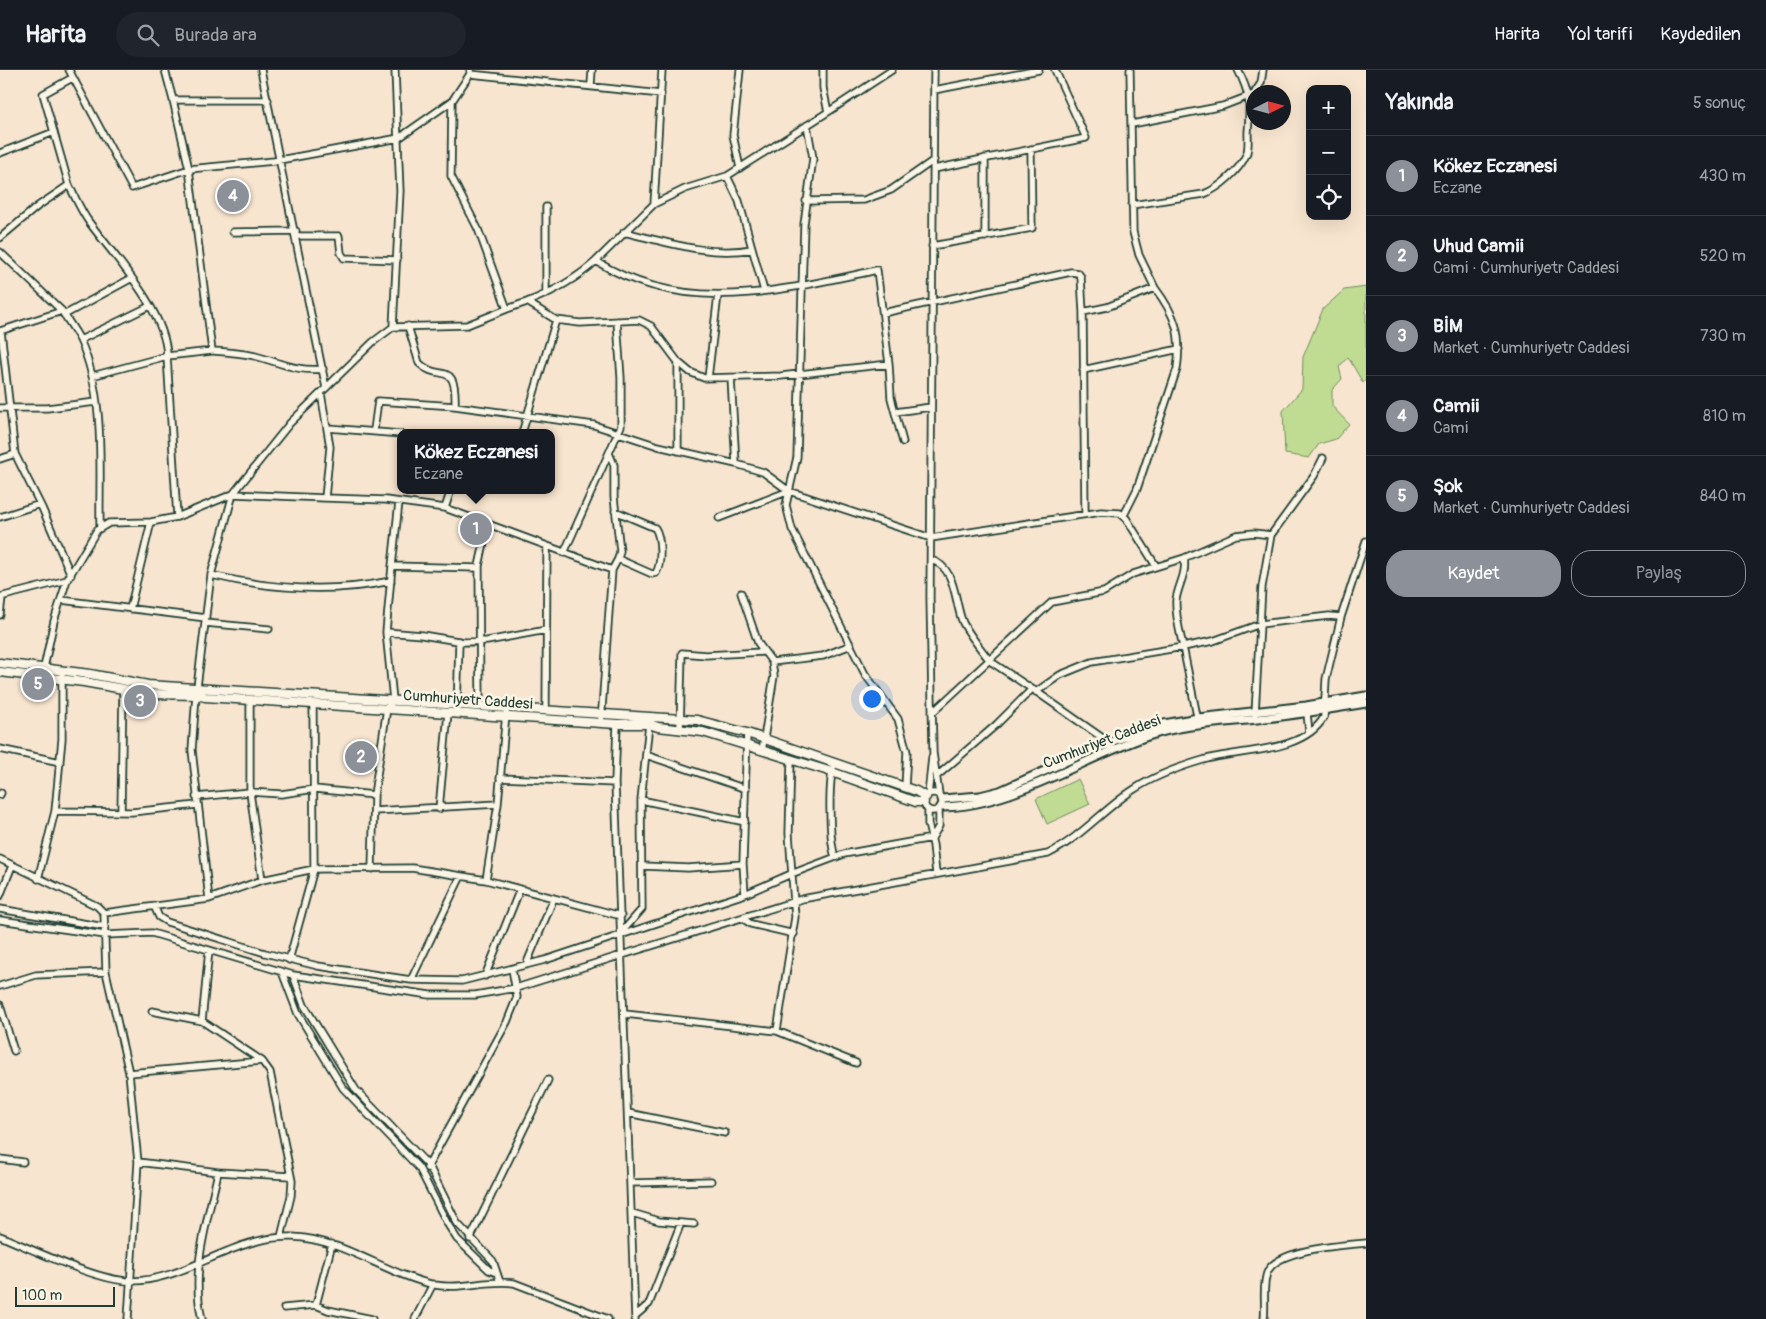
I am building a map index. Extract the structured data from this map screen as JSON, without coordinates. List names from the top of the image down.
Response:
{
  "streets": {
    "main road": ["Cumhuriyetr Caddesi"],
    "street": ["Cumhuriyet Caddesi"]
  },
  "scale_bar": "100 m",
  "north": "right",
  "page": {
    "header": "Harita",
    "search": "Burada ara",
    "nav": ["Harita", "Yol tarifi", "Kaydedilen"],
    "heading": ["Yakında", "5 sonuç"],
    "map_buttons": ["+", "−"],
    "list": [
      {
        "mark": "1",
        "name": "Kökez Eczanesi",
        "note": "Eczane",
        "value": "430 m"
      },
      {
        "mark": "2",
        "name": "Uhud Camii",
        "note": "Cami · Cumhuriyetr Caddesi",
        "value": "520 m"
      },
      {
        "mark": "3",
        "name": "BİM",
        "note": "Market · Cumhuriyetr Caddesi",
        "value": "730 m"
      },
      {
        "mark": "4",
        "name": "Camii",
        "note": "Cami",
        "value": "810 m"
      },
      {
        "mark": "5",
        "name": "Şok",
        "note": "Market · Cumhuriyetr Caddesi",
        "value": "840 m"
      }
    ],
    "pins": [
      "4",
      "1",
      "5",
      "3",
      "2"
    ],
    "popup": ["Kökez Eczanesi", "Eczane"],
    "buttons": ["Kaydet", "Paylaş"],
    "scale": "100 m"
  }
}
